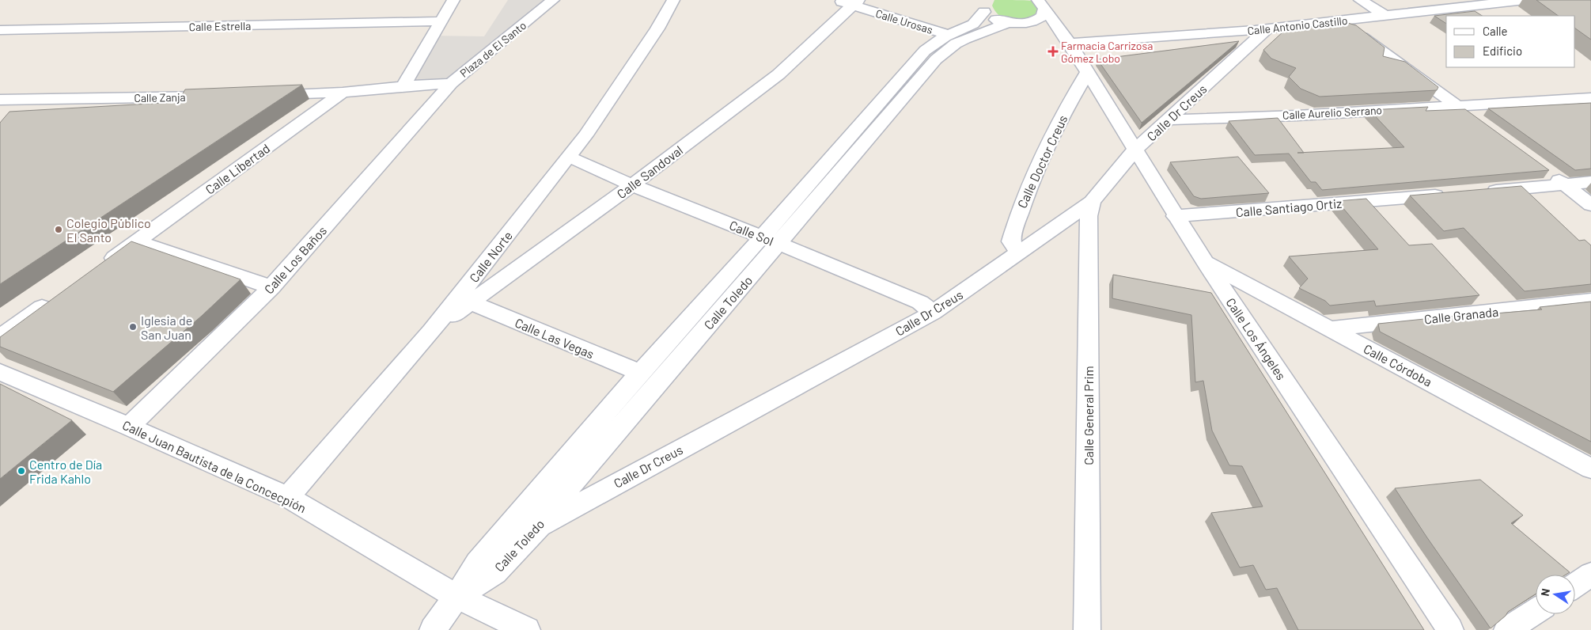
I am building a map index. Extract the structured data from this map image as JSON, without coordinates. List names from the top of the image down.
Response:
{
  "streets": {
    "street": [
      "Calle Urosas",
      "Calle Antonio Castillo",
      "Calle Estrella",
      "Plaza de El Santo",
      "Calle Zanja",
      "Calle Dr Creus",
      "Calle Aurelio Serrano",
      "Calle Doctor Creus",
      "Calle Libertad",
      "Calle Sandoval",
      "Calle Santiago Ortiz",
      "Calle Sol",
      "Calle Norte",
      "Calle Los Baños",
      "Calle Toledo",
      "Calle Granada",
      "Calle Las Vegas",
      "Calle Los Ángeles",
      "Calle Córdoba",
      "Calle General Prim",
      "Calle Juan Bautista de la Concecpión"
    ]
  },
  "crossings": [
    ["Calle Urosas", "Calle Sandoval"],
    ["Calle Urosas", "Calle Toledo"],
    ["Calle Antonio Castillo", "Calle Dr Creus"],
    ["Calle Antonio Castillo", "Calle Los Ángeles"],
    ["Plaza de El Santo", "Calle Los Baños"],
    ["Calle Dr Creus", "Calle Aurelio Serrano"],
    ["Calle Dr Creus", "Calle Doctor Creus"],
    ["Calle Dr Creus", "Calle Sol"],
    ["Calle Dr Creus", "Calle Toledo"],
    ["Calle Dr Creus", "Calle Los Ángeles"],
    ["Calle Dr Creus", "Calle General Prim"],
    ["Calle Doctor Creus", "Calle Los Ángeles"],
    ["Calle Sandoval", "Calle Sol"],
    ["Calle Sandoval", "Calle Norte"],
    ["Calle Sandoval", "Calle Las Vegas"],
    ["Calle Santiago Ortiz", "Calle Los Ángeles"],
    ["Calle Sol", "Calle Norte"],
    ["Calle Sol", "Calle Toledo"],
    ["Calle Norte", "Calle Juan Bautista de la Concecpión"],
    ["Calle Los Baños", "Calle Juan Bautista de la Concecpión"],
    ["Calle Toledo", "Calle Las Vegas"],
    ["Calle Toledo", "Calle Los Ángeles"],
    ["Calle Toledo", "Calle Juan Bautista de la Concecpión"],
    ["Calle Granada", "Calle Córdoba"],
    ["Calle Los Ángeles", "Calle Córdoba"]
  ],
  "places": {
    "health": ["Farmacia Carrizosa Gómez Lobo"],
    "other": ["Colegio Público El Santo", "Iglesia de San Juan", "Centro de Día Frida Kahlo"]
  },
  "legend": ["Calle", "Edificio"],
  "north": "left"
}
